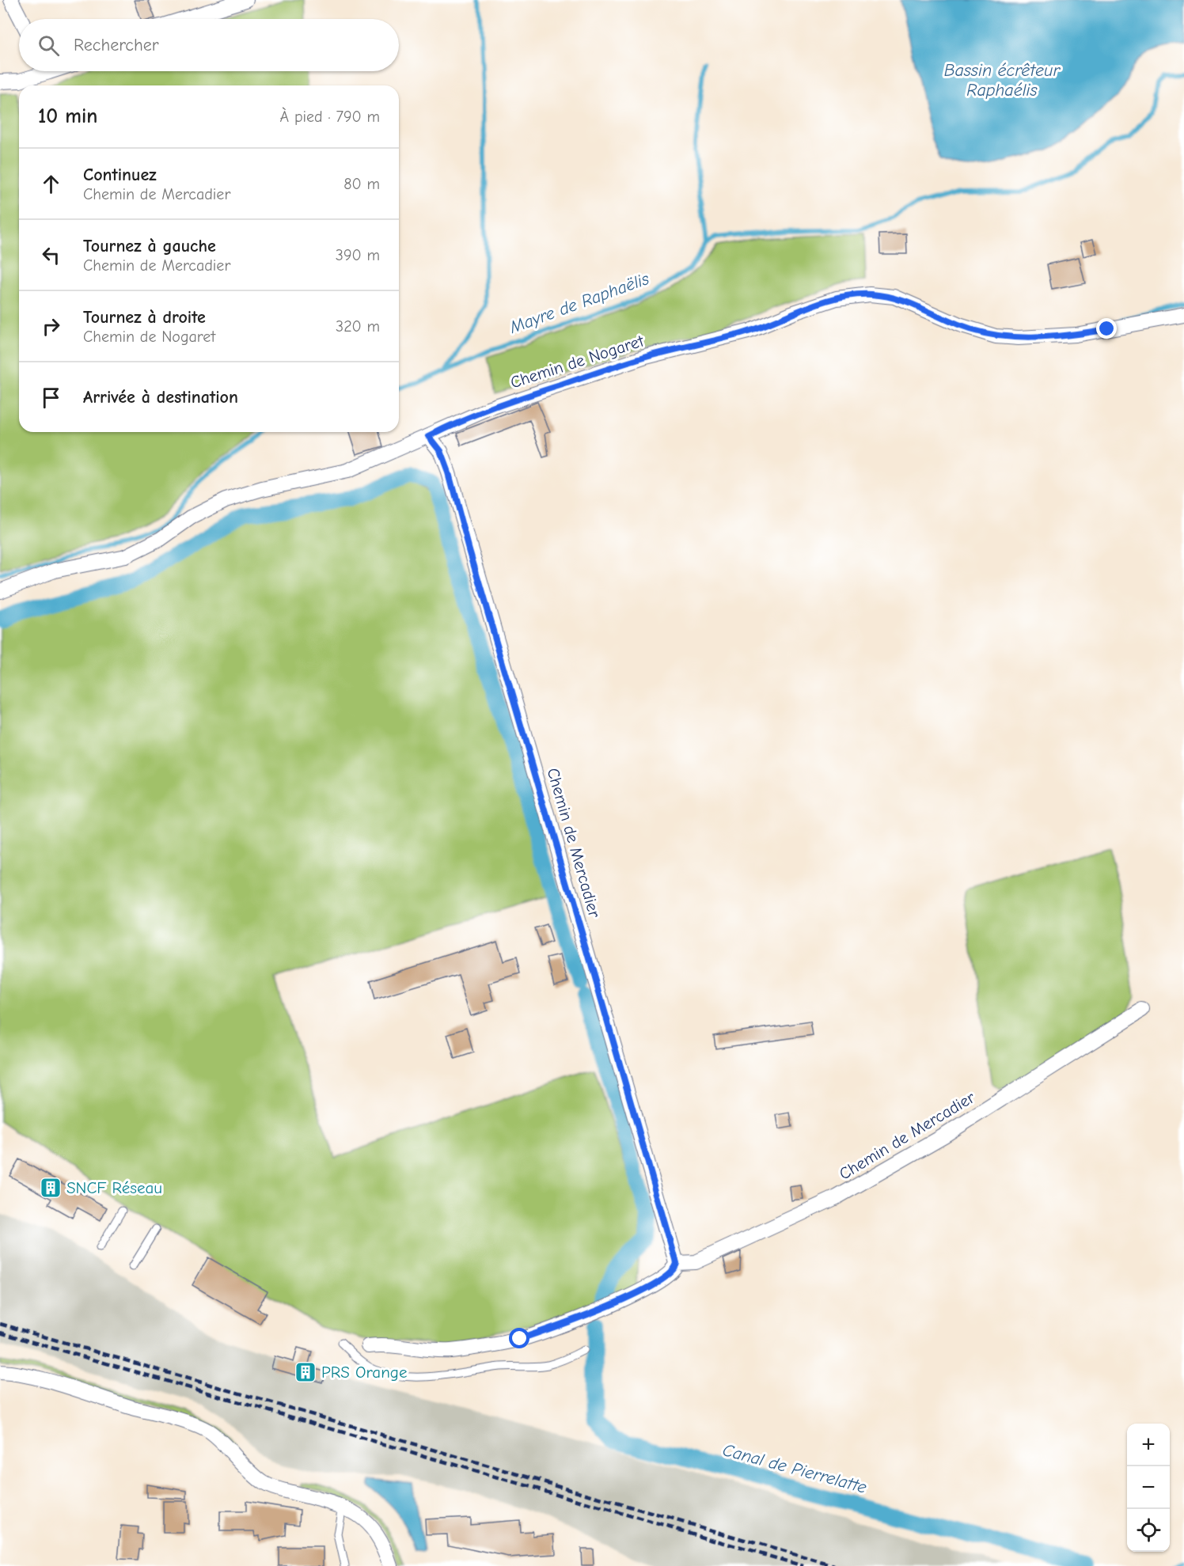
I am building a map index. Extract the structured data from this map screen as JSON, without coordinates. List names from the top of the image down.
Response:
{
  "streets": {
    "street": ["Chemin de Nogaret", "Chemin de Mercadier"]
  },
  "crossings": [
    ["Chemin de Nogaret", "Chemin de Mercadier"]
  ],
  "water": ["Bassin écrêteur Raphaélis", "Mayre de Raphaëlis", "Canal de Pierrelatte"],
  "places": {
    "building": ["SNCF Réseau", "PRS Orange"]
  },
  "page": {
    "search": "Rechercher",
    "heading": ["10 min", "À pied · 790 m"],
    "list": [
      ["Continuez", "Chemin de Mercadier", "80 m"],
      ["Tournez à gauche", "Chemin de Mercadier", "390 m"],
      ["Tournez à droite", "Chemin de Nogaret", "320 m"],
      "Arrivée à destination"
    ],
    "map_buttons": ["+", "−"]
  }
}
